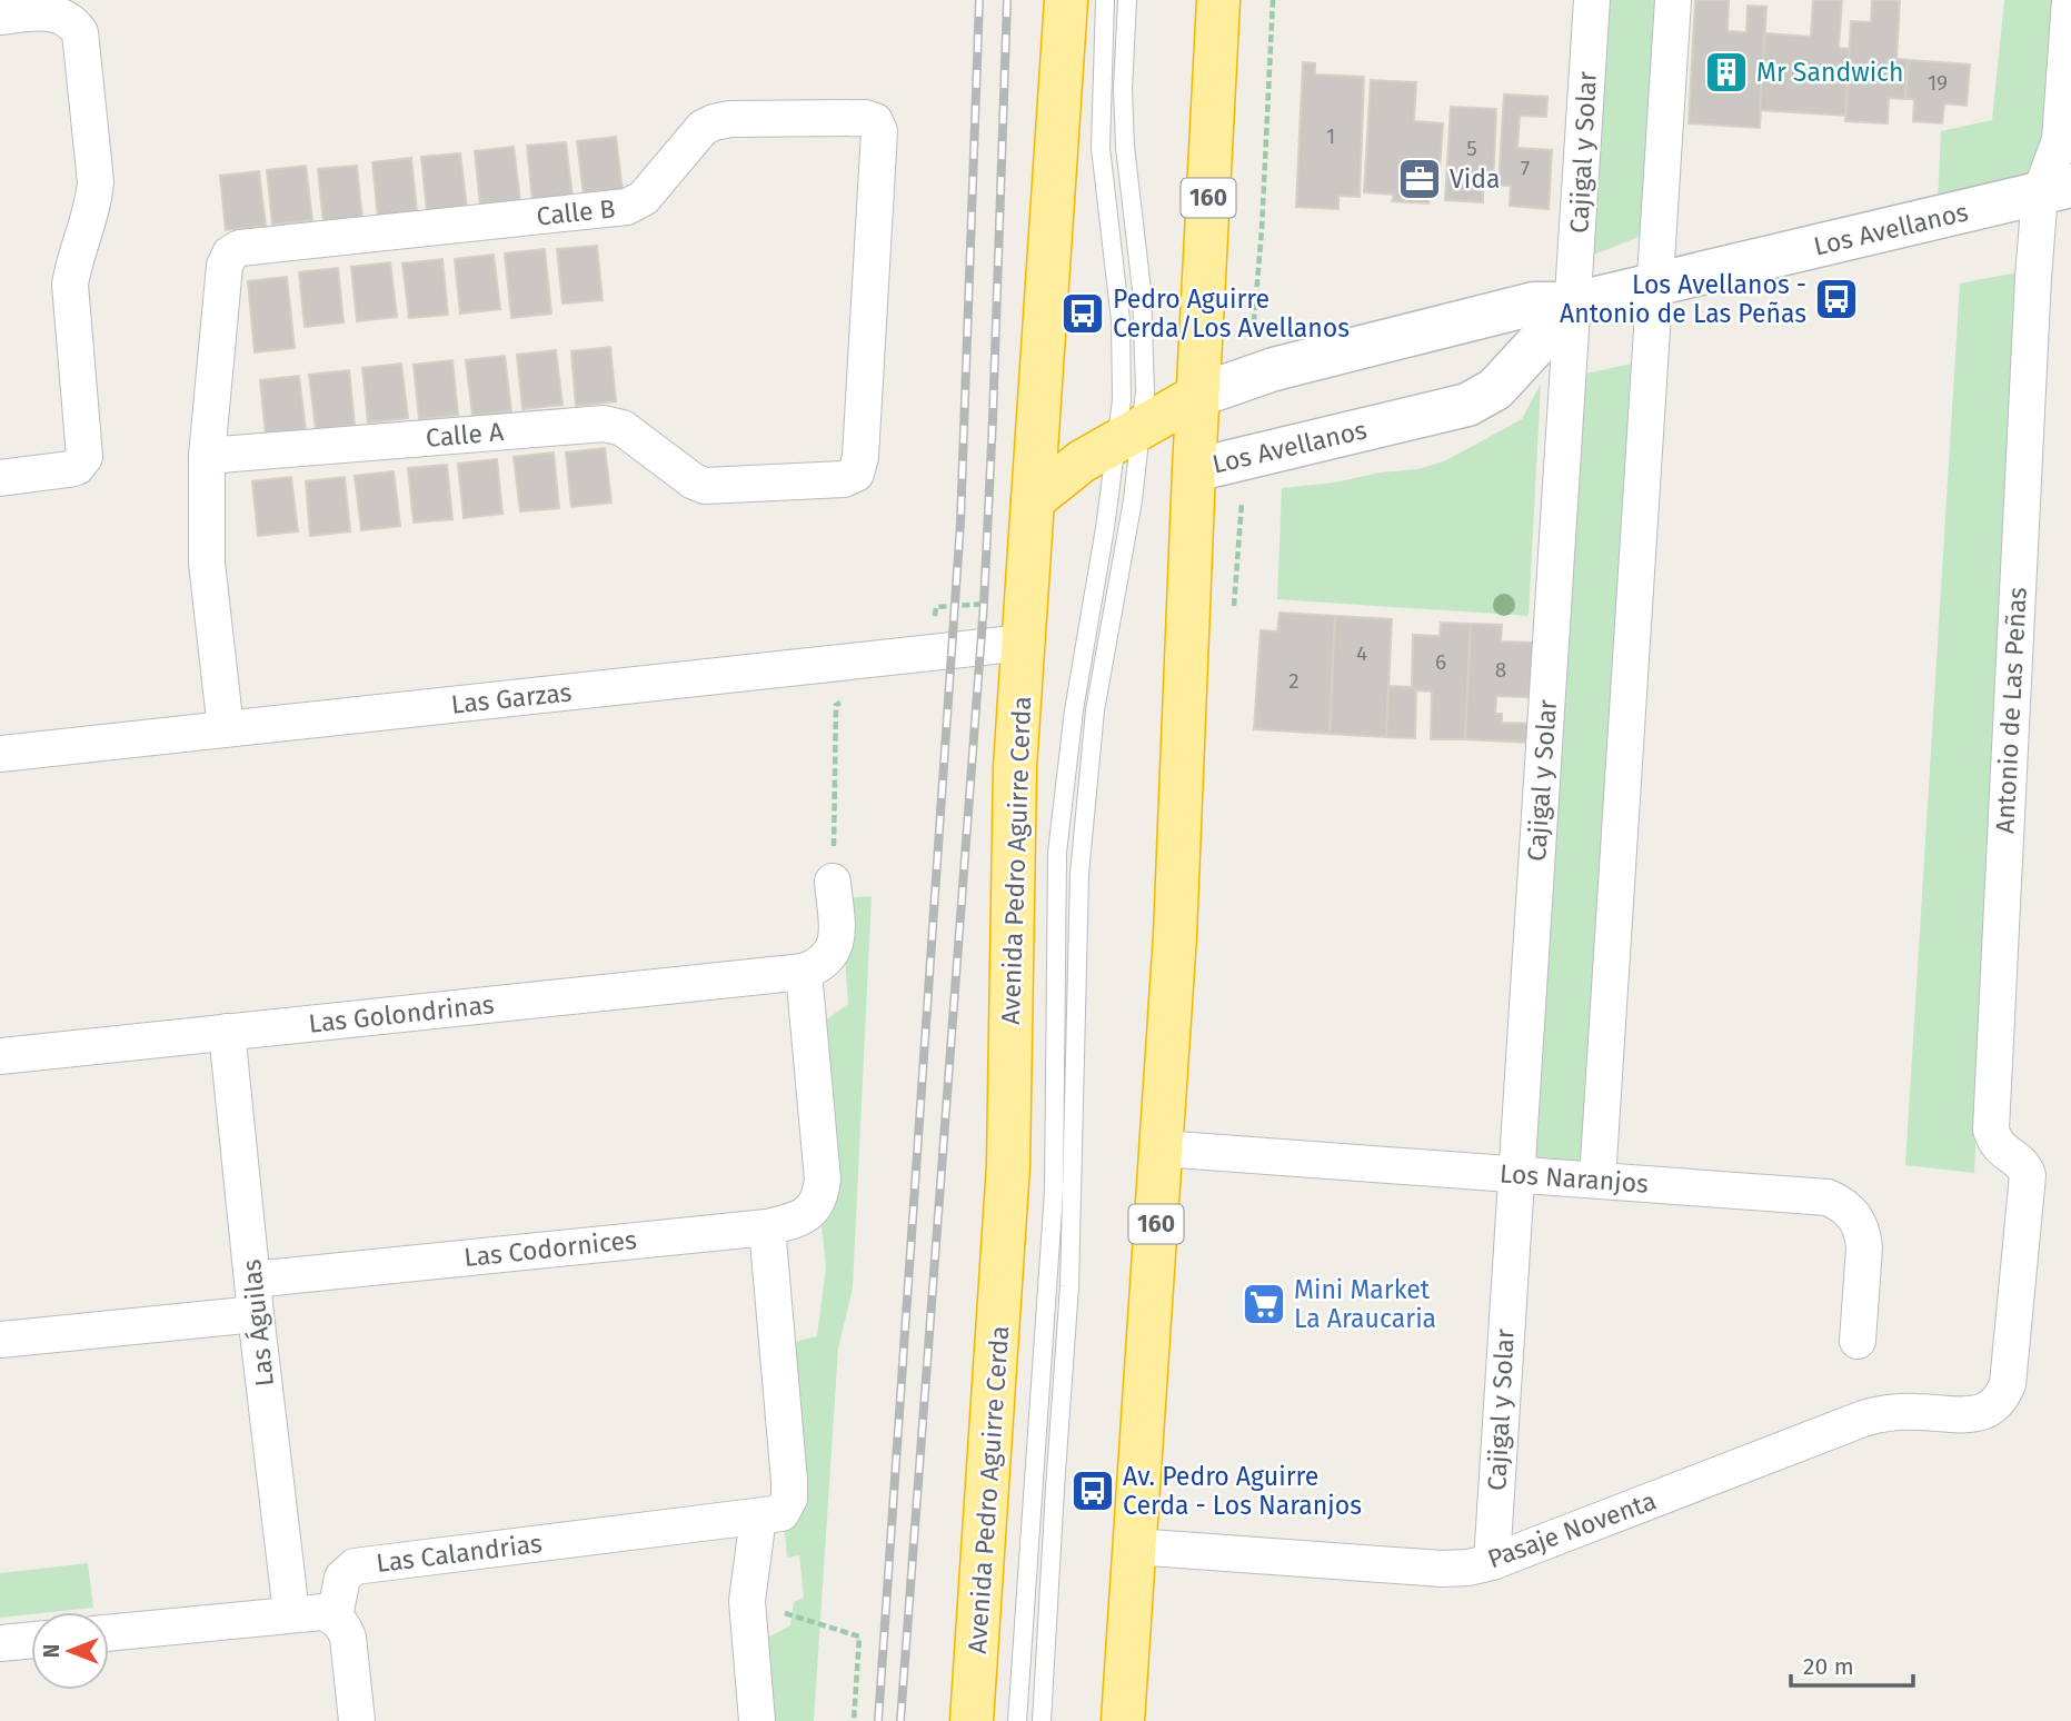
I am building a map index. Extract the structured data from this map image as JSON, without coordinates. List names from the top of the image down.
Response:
{
  "streets": {
    "highway": ["160", "Avenida Pedro Aguirre Cerda"],
    "street": [
      "Cajigal y Solar",
      "Calle B",
      "Los Avellanos",
      "Calle A",
      "Las Garzas",
      "Antonio de Las Peñas",
      "Las Golondrinas",
      "Los Naranjos",
      "Las Codornices",
      "Las Águilas",
      "Pasaje Noventa",
      "Las Calandrias"
    ]
  },
  "crossings": [
    ["Cajigal y Solar", "Los Avellanos"],
    ["Cajigal y Solar", "Los Naranjos"],
    ["Cajigal y Solar", "Pasaje Noventa"],
    ["160", "Los Avellanos"],
    ["160", "Los Naranjos"],
    ["160", "Pasaje Noventa"],
    ["Calle B", "Calle A"],
    ["Los Avellanos", "Antonio de Las Peñas"],
    ["Las Garzas", "Avenida Pedro Aguirre Cerda"],
    ["Antonio de Las Peñas", "Pasaje Noventa"],
    ["Las Golondrinas", "Las Codornices"],
    ["Las Golondrinas", "Las Águilas"],
    ["Las Codornices", "Las Águilas"],
    ["Las Codornices", "Las Calandrias"]
  ],
  "places": {
    "building": ["Mr Sandwich"],
    "office": ["Vida"],
    "bus stop": ["Los Avellanos - Antonio de Las Peñas", "Pedro Aguirre Cerda/Los Avellanos", "Av. Pedro Aguirre Cerda - Los Naranjos"],
    "supermarket": ["Mini Market La Araucaria"]
  },
  "house_numbers": [
    "19",
    "1",
    "5",
    "7",
    "4",
    "6",
    "8",
    "2"
  ],
  "scale_bar": "20 m",
  "north": "left"
}
